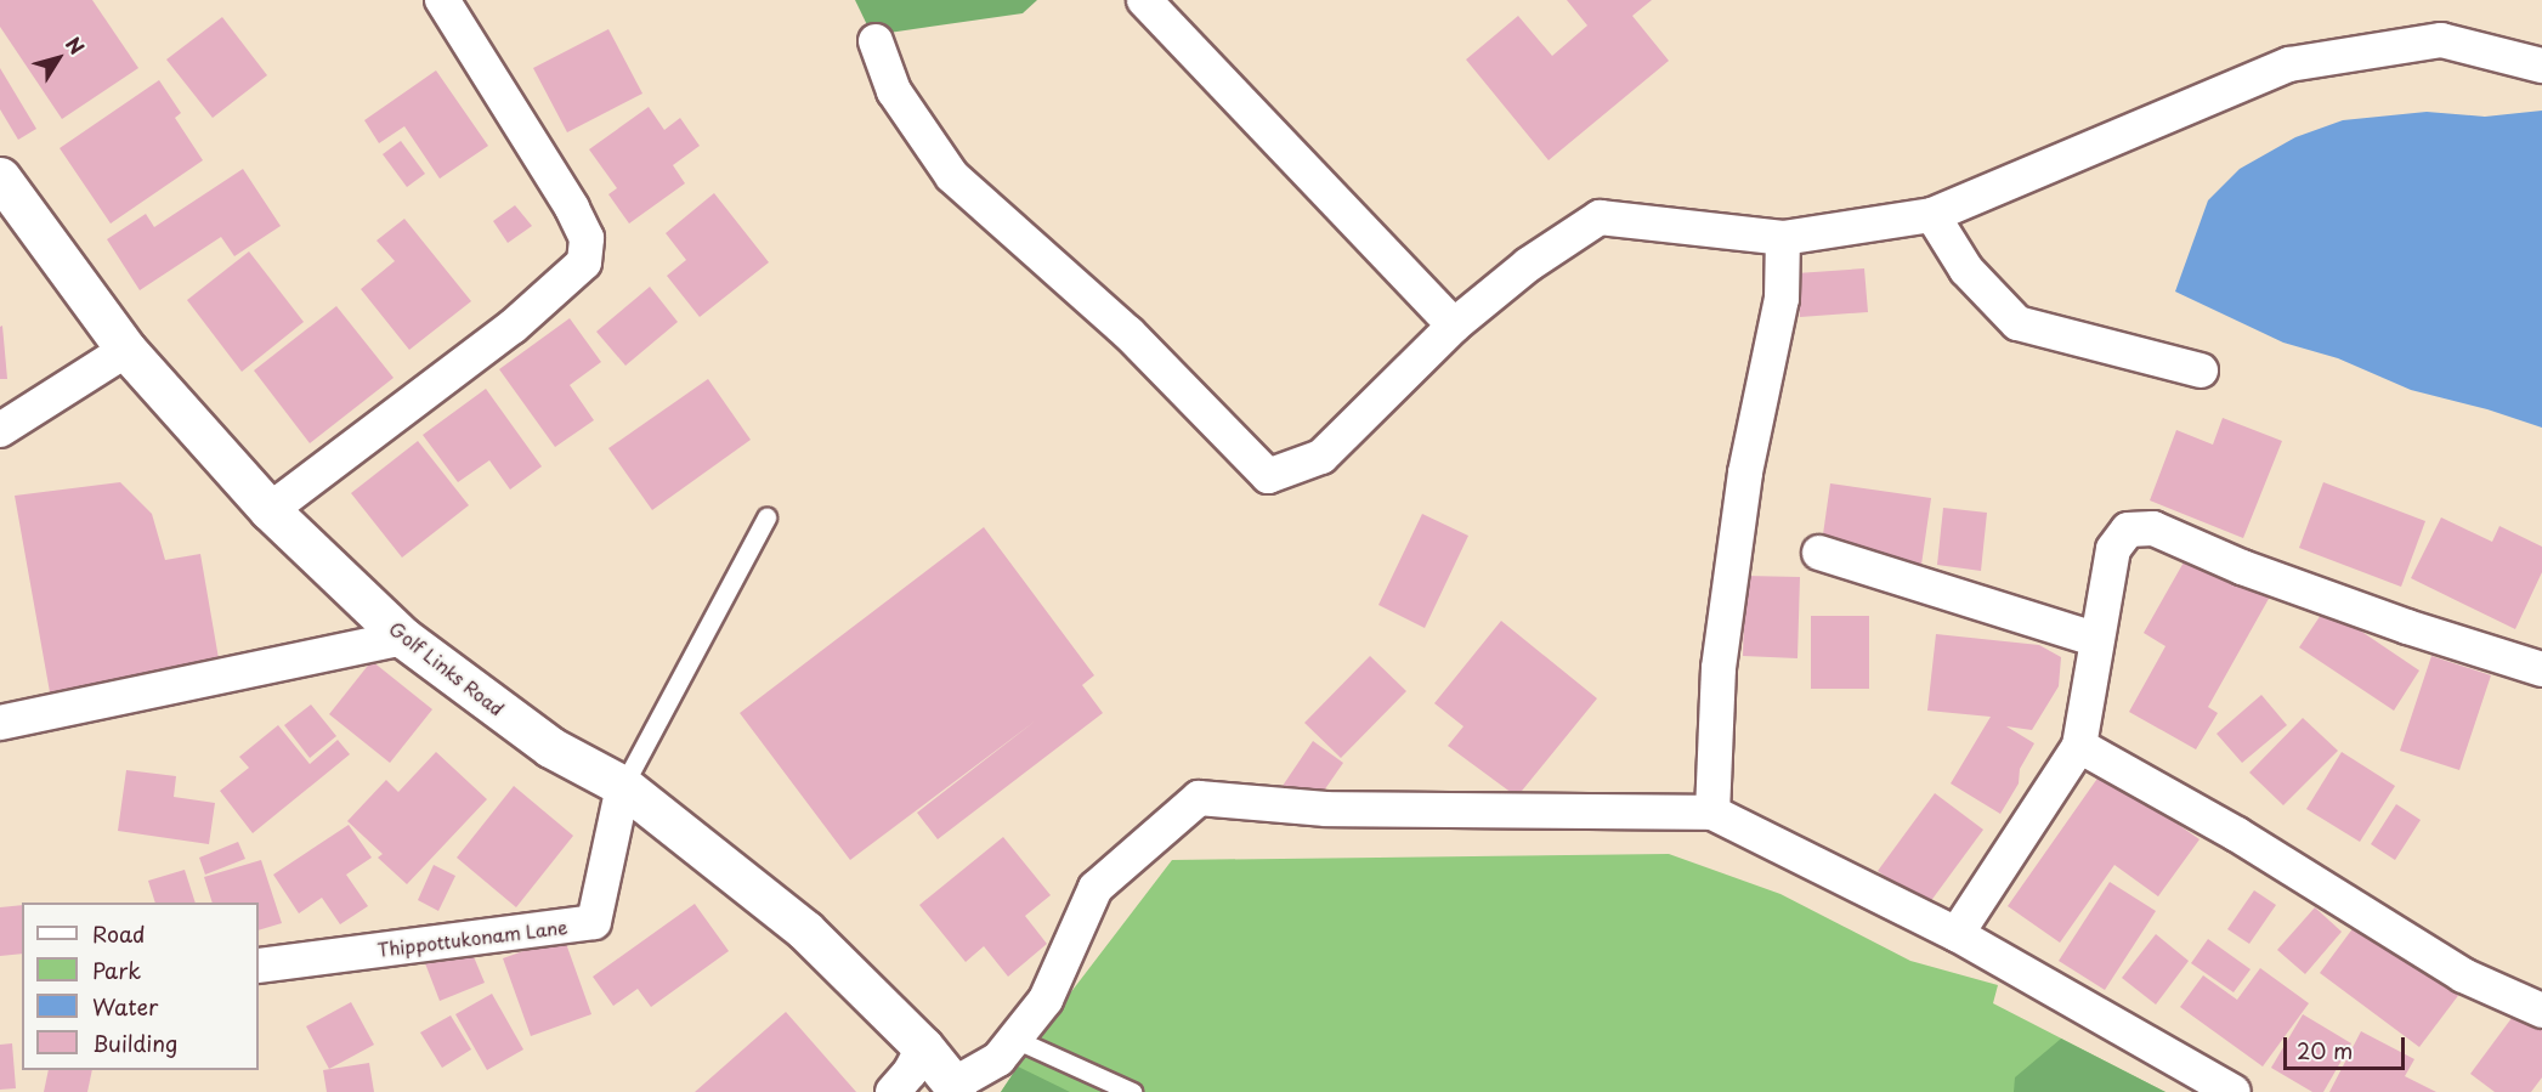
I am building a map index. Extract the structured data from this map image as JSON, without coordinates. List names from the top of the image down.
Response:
{
  "streets": {
    "street": ["Golf Links Road", "Thippottukonam Lane"]
  },
  "crossings": [
    ["Golf Links Road", "Thippottukonam Lane"]
  ],
  "legend": [
    "Road",
    "Park",
    "Water",
    "Building"
  ],
  "scale_bar": "20 m",
  "north": "top right"
}
